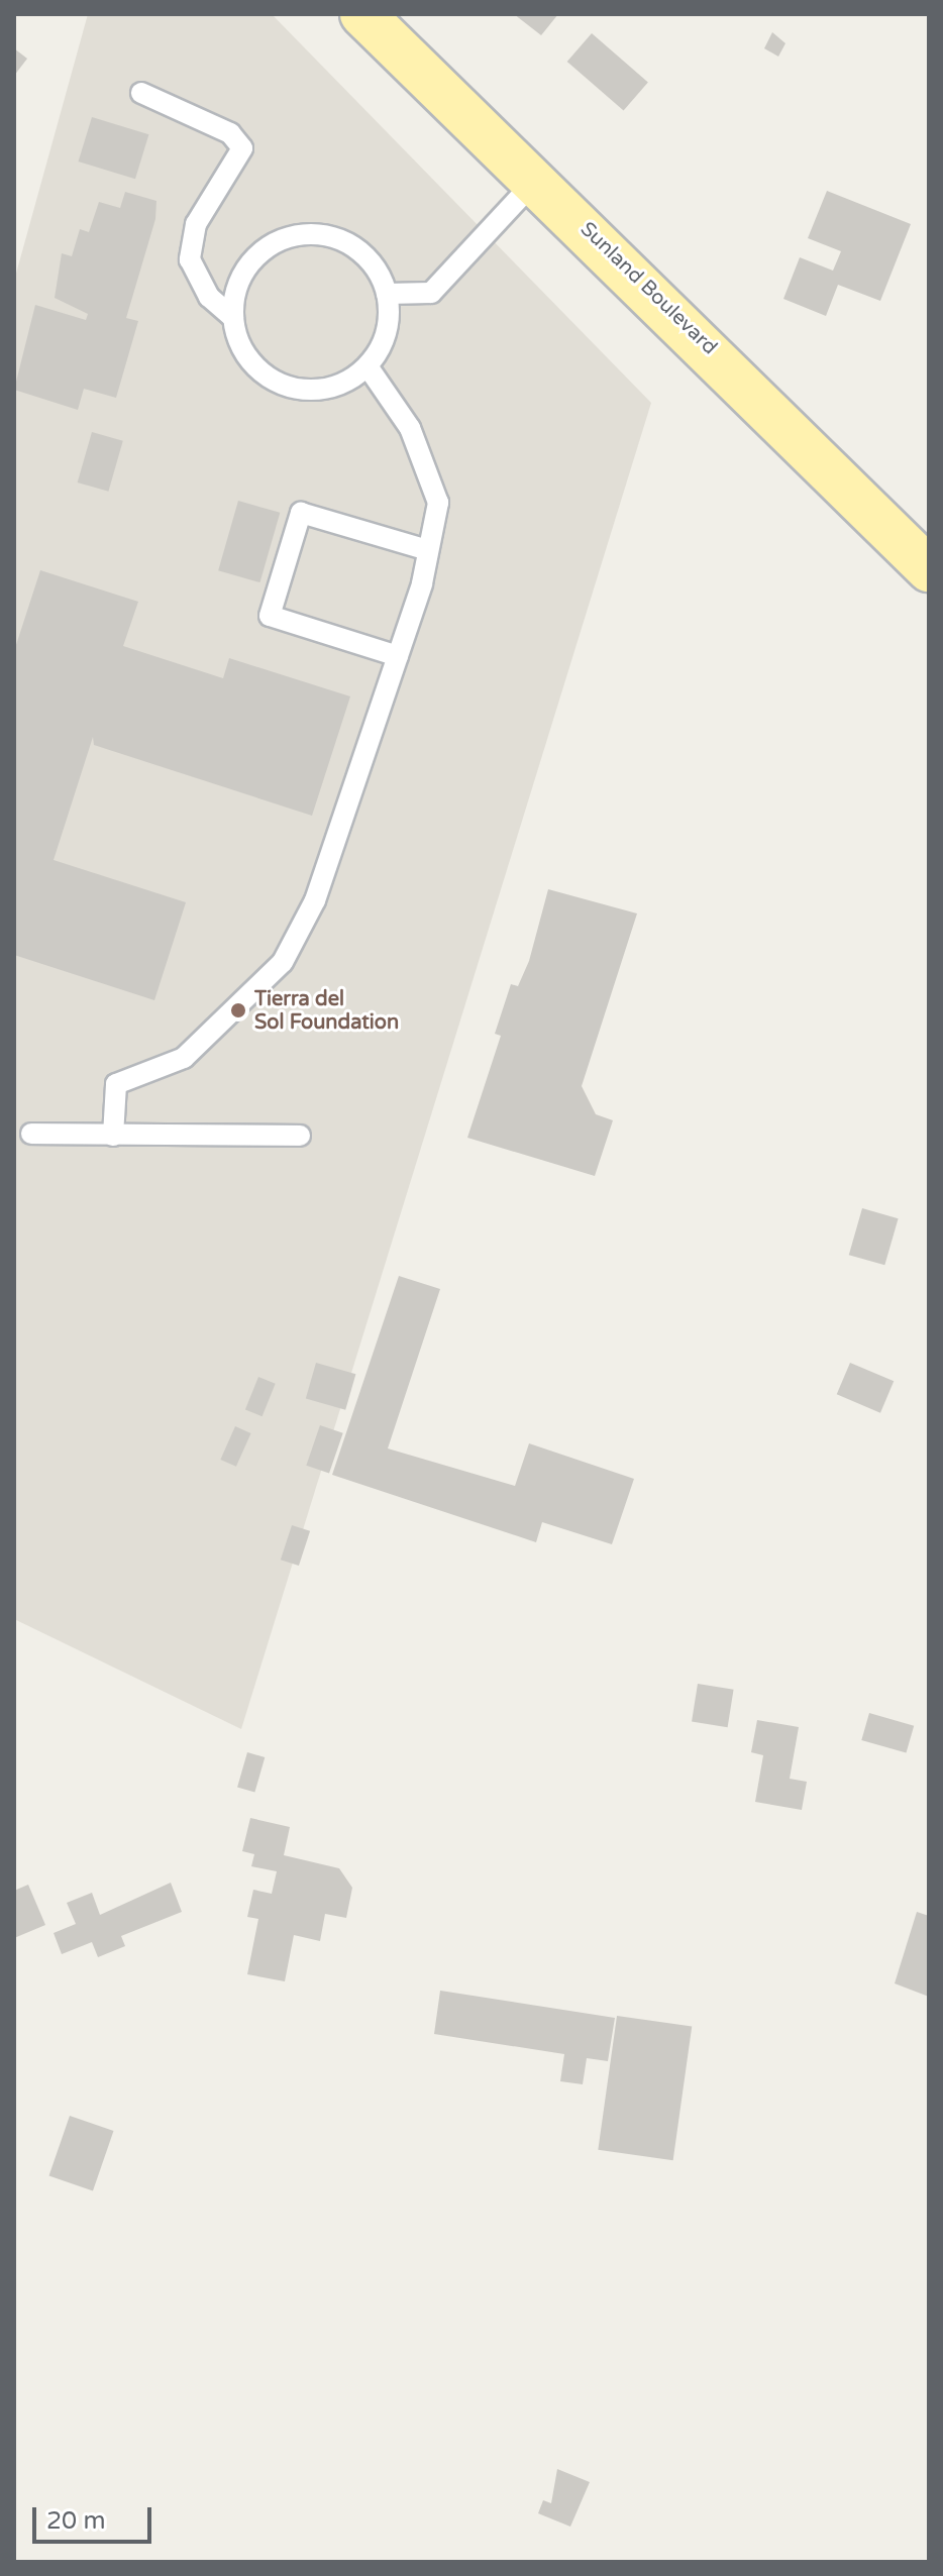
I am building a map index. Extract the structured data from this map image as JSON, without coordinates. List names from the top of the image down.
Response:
{
  "streets": {
    "main road": ["Sunland Boulevard"]
  },
  "places": ["Tierra del Sol Foundation"],
  "scale_bar": "20 m"
}
